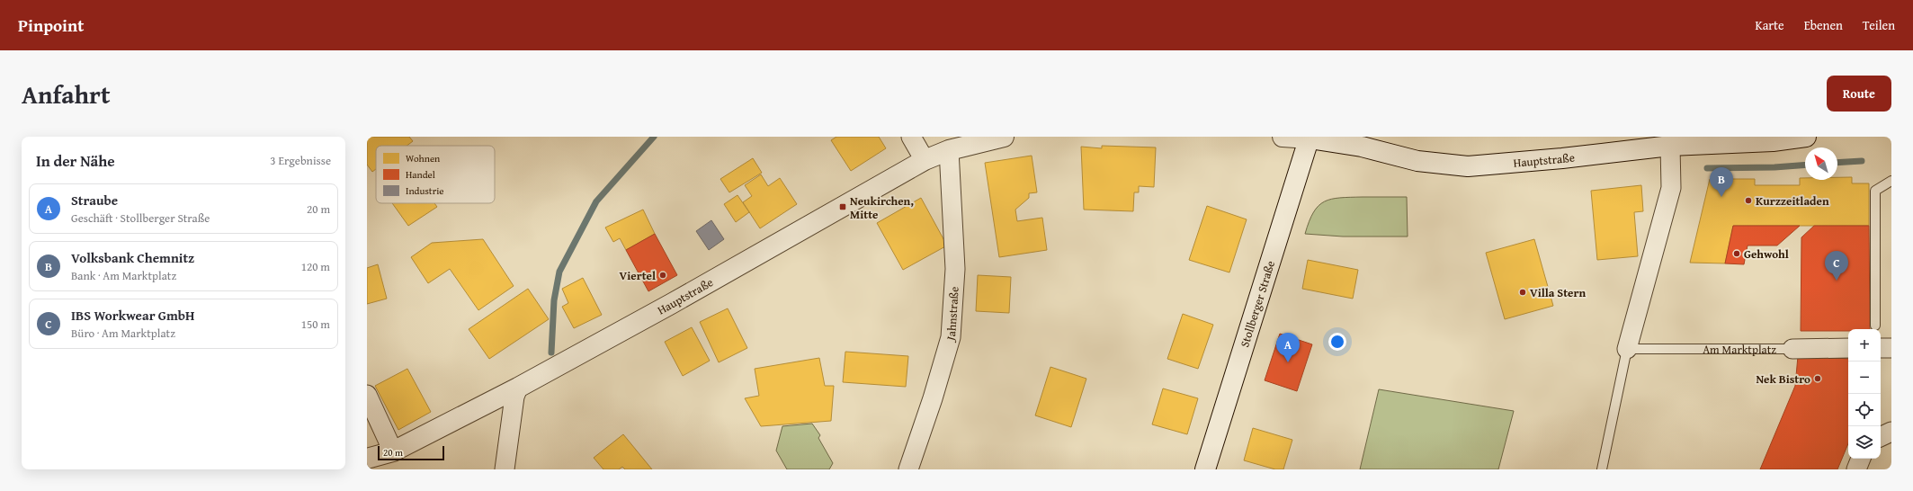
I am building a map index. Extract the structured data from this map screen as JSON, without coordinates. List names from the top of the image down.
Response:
{
  "streets": {
    "main road": ["Hauptstraße", "Stollberger Straße"],
    "street": ["Jahnstraße", "Am Marktplatz"]
  },
  "crossings": [
    ["Hauptstraße", "Stollberger Straße"],
    ["Hauptstraße", "Jahnstraße"]
  ],
  "places": {
    "other": [
      "Kurzzeitladen",
      "Gehwohl",
      "Viertel",
      "Villa Stern",
      "Nek Bistro"
    ],
    "transit": ["Neukirchen, Mitte"]
  },
  "legend": ["Wohnen", "Handel", "Industrie"],
  "scale_bar": "20 m",
  "north": "top left",
  "page": {
    "header": "Pinpoint",
    "nav": ["Karte", "Ebenen", "Teilen"],
    "title": "Anfahrt",
    "buttons": "Route",
    "heading": ["In der Nähe", "3 Ergebnisse"],
    "pins": ["B", "C", "A"],
    "list": [
      {
        "mark": "A",
        "name": "Straube",
        "note": "Geschäft · Stollberger Straße",
        "value": "20 m"
      },
      {
        "mark": "B",
        "name": "Volksbank Chemnitz",
        "note": "Bank · Am Marktplatz",
        "value": "120 m"
      },
      {
        "mark": "C",
        "name": "IBS Workwear GmbH",
        "note": "Büro · Am Marktplatz",
        "value": "150 m"
      }
    ],
    "map_buttons": ["+", "−"],
    "scale": "20 m"
  }
}
